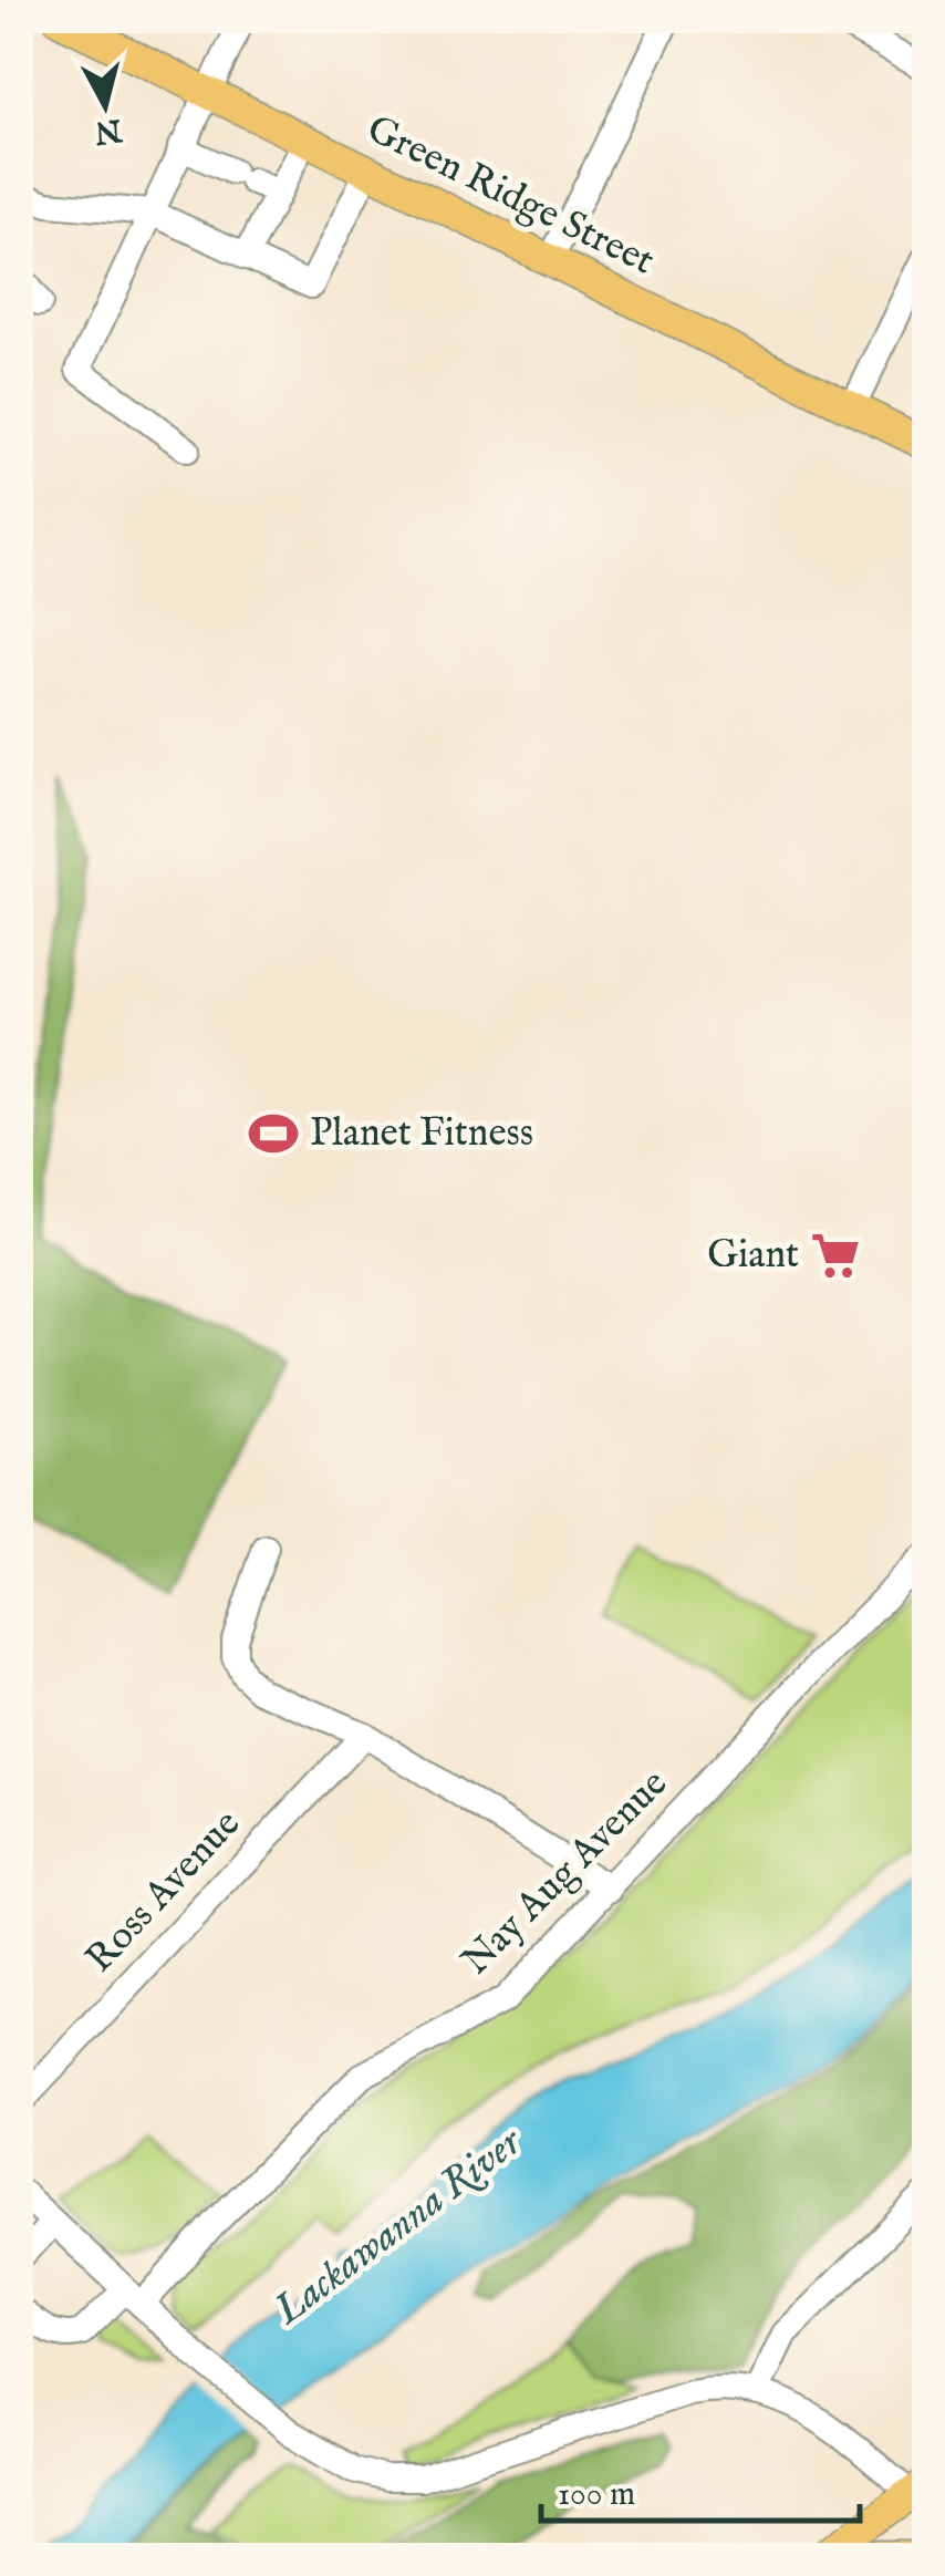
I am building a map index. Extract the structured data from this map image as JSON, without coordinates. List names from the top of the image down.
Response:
{
  "streets": {
    "main road": ["Green Ridge Street"],
    "street": ["Nay Aug Avenue", "Ross Avenue"]
  },
  "water": ["Lackawanna River"],
  "places": {
    "sports": ["Planet Fitness"],
    "supermarket": ["Giant"]
  },
  "scale_bar": "100 m",
  "north": "bottom"
}
